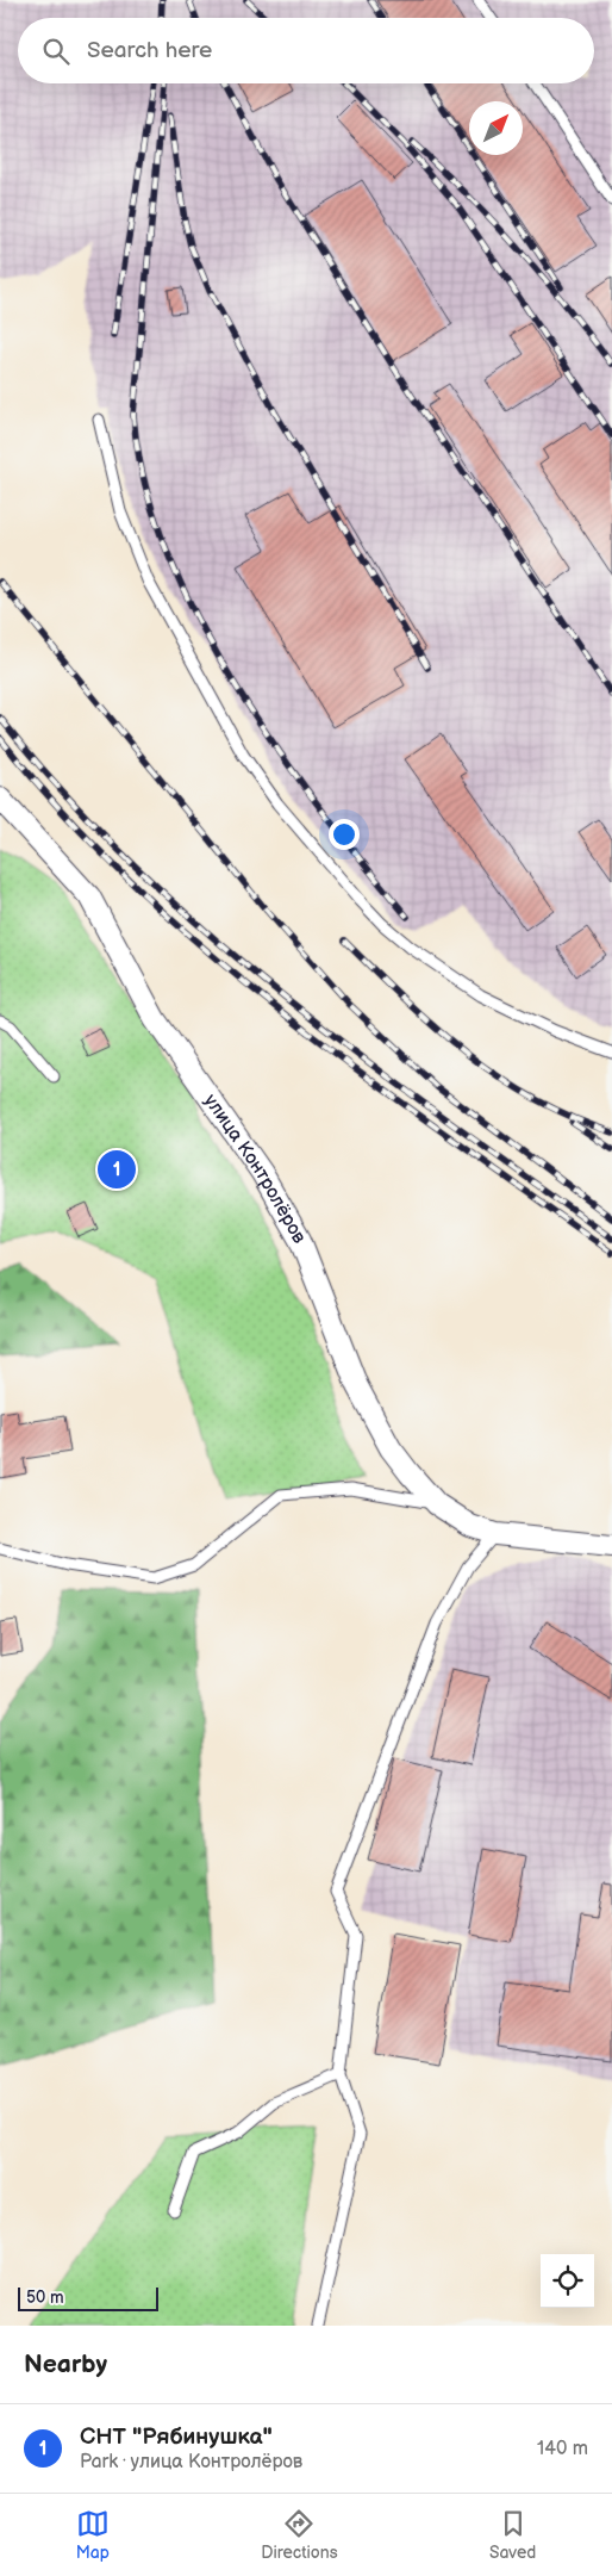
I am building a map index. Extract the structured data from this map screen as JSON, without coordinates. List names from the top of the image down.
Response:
{
  "streets": {
    "street": ["улица Контролёров"]
  },
  "scale_bar": "50 m",
  "north": "top right",
  "page": {
    "search": "Search here",
    "pins": "1",
    "scale": "50 m",
    "heading": "Nearby",
    "list": [
      {
        "mark": "1",
        "name": "СНТ \"Рябинушка\"",
        "note": "Park · улица Контролёров",
        "value": "140 m"
      }
    ],
    "nav": ["Map", "Directions", "Saved"]
  }
}
